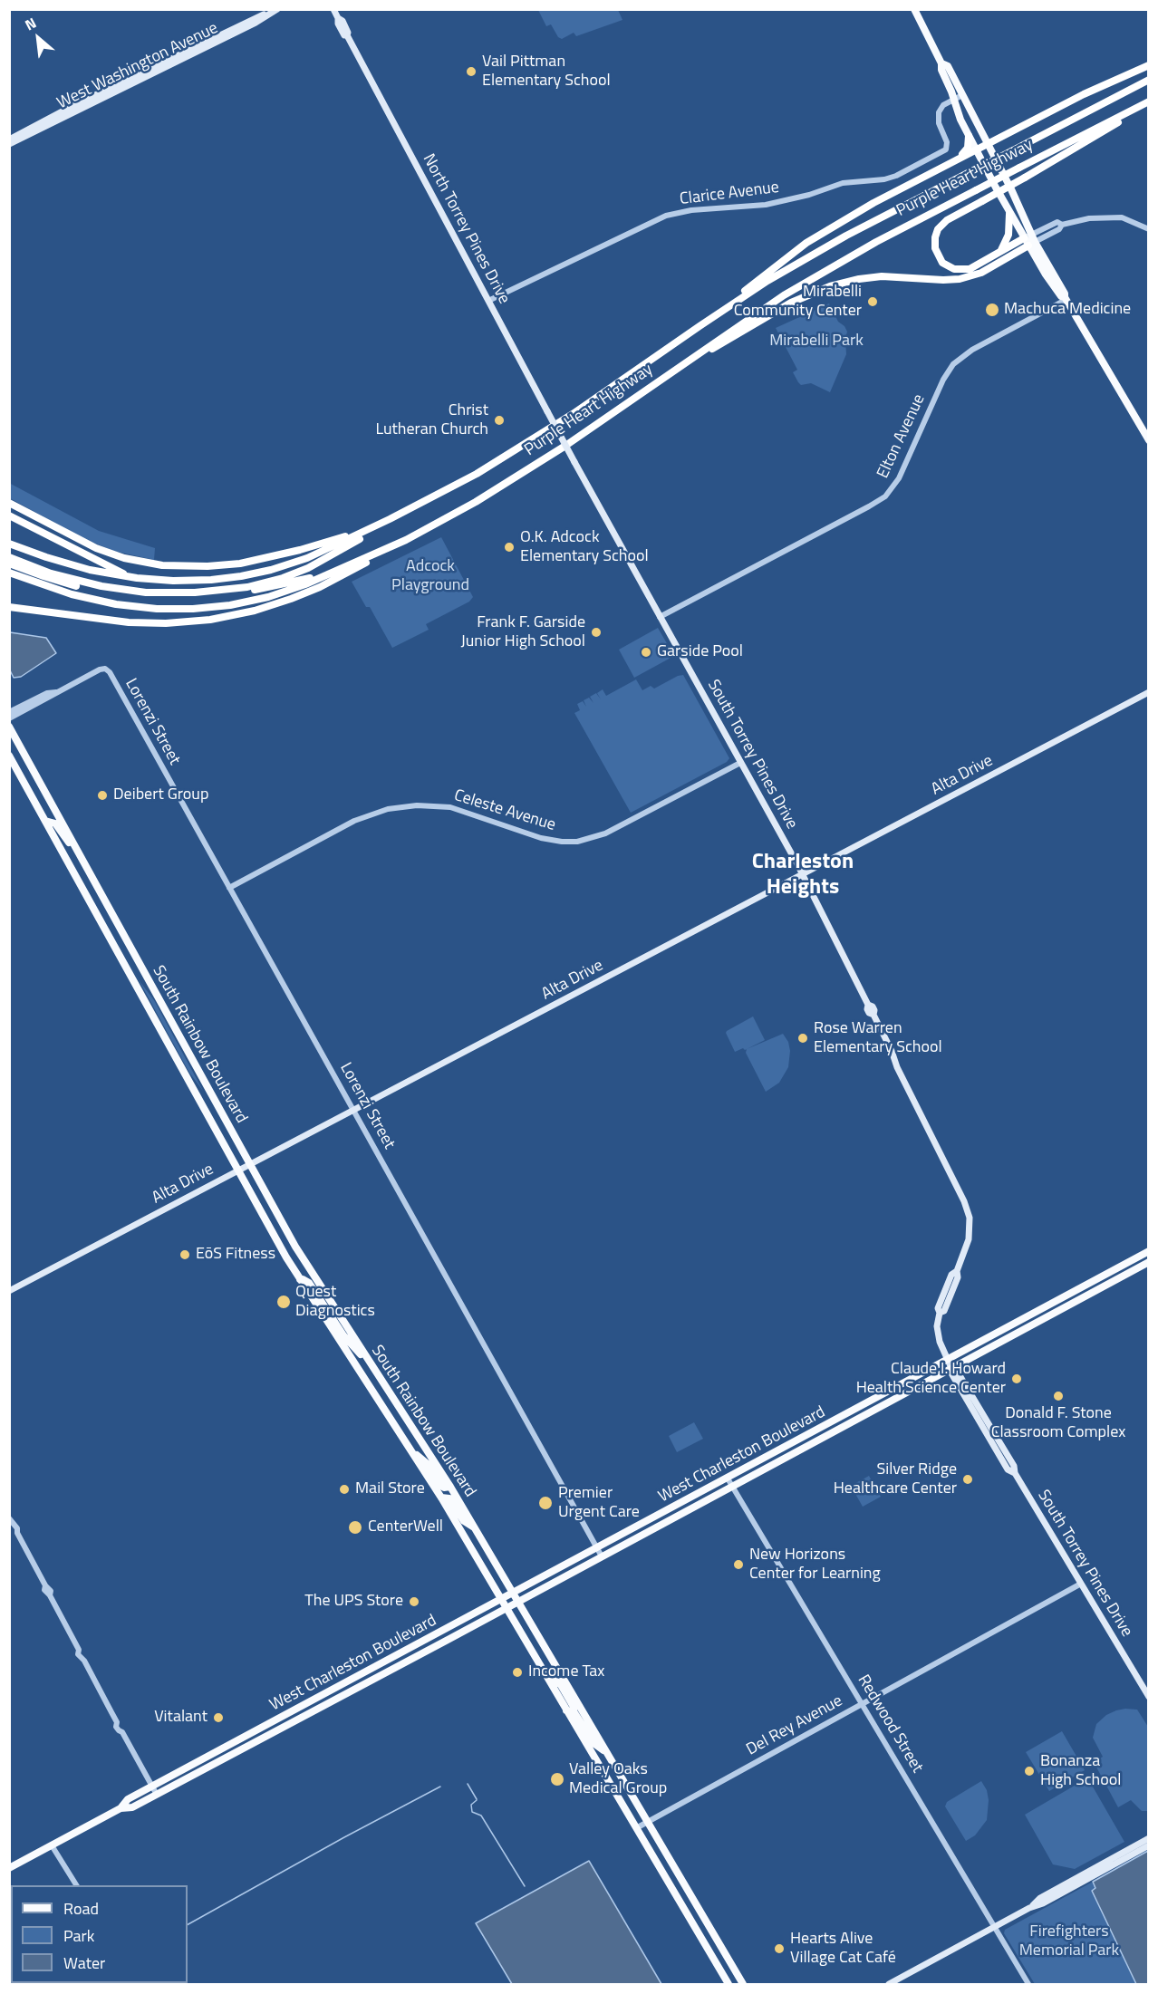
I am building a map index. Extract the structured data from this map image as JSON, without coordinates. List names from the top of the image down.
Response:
{
  "streets": {
    "highway": ["Purple Heart Highway"],
    "main road": [
      "West Washington Avenue",
      "North Torrey Pines Drive",
      "South Torrey Pines Drive",
      "Alta Drive",
      "South Rainbow Boulevard",
      "West Charleston Boulevard"
    ],
    "street": [
      "Clarice Avenue",
      "Elton Avenue",
      "Lorenzi Street",
      "Celeste Avenue",
      "Redwood Street",
      "Del Rey Avenue"
    ]
  },
  "crossings": [
    ["Clarice Avenue", "North Torrey Pines Drive"],
    ["North Torrey Pines Drive", "South Torrey Pines Drive"],
    ["Elton Avenue", "South Torrey Pines Drive"],
    ["Lorenzi Street", "Alta Drive"],
    ["Lorenzi Street", "Celeste Avenue"],
    ["Lorenzi Street", "West Charleston Boulevard"],
    ["South Torrey Pines Drive", "Alta Drive"],
    ["South Torrey Pines Drive", "Celeste Avenue"],
    ["South Torrey Pines Drive", "West Charleston Boulevard"],
    ["South Torrey Pines Drive", "Del Rey Avenue"],
    ["Alta Drive", "South Rainbow Boulevard"],
    ["South Rainbow Boulevard", "West Charleston Boulevard"],
    ["South Rainbow Boulevard", "Del Rey Avenue"],
    ["West Charleston Boulevard", "Redwood Street"],
    ["Redwood Street", "Del Rey Avenue"]
  ],
  "districts": ["Charleston Heights"],
  "parks": ["Mirabelli Park", "Adcock Playground", "Firefighters Memorial Park"],
  "places": [
    "Vail Pittman Elementary School",
    "Mirabelli Community Center",
    "Machuca Medicine",
    "Christ Lutheran Church",
    "O.K. Adcock Elementary School",
    "Frank F. Garside Junior High School",
    "Garside Pool",
    "Deibert Group",
    "Rose Warren Elementary School",
    "EōS Fitness",
    "Quest Diagnostics",
    "Claude I. Howard Health Science Center",
    "Donald F. Stone Classroom Complex",
    "Silver Ridge Healthcare Center",
    "Mail Store",
    "Premier Urgent Care",
    "CenterWell",
    "New Horizons Center for Learning",
    "The UPS Store",
    "Income Tax",
    "Vitalant",
    "Bonanza High School",
    "Valley Oaks Medical Group",
    "Hearts Alive Village Cat Café"
  ],
  "legend": ["Road", "Park", "Water"],
  "north": "top left"
}
